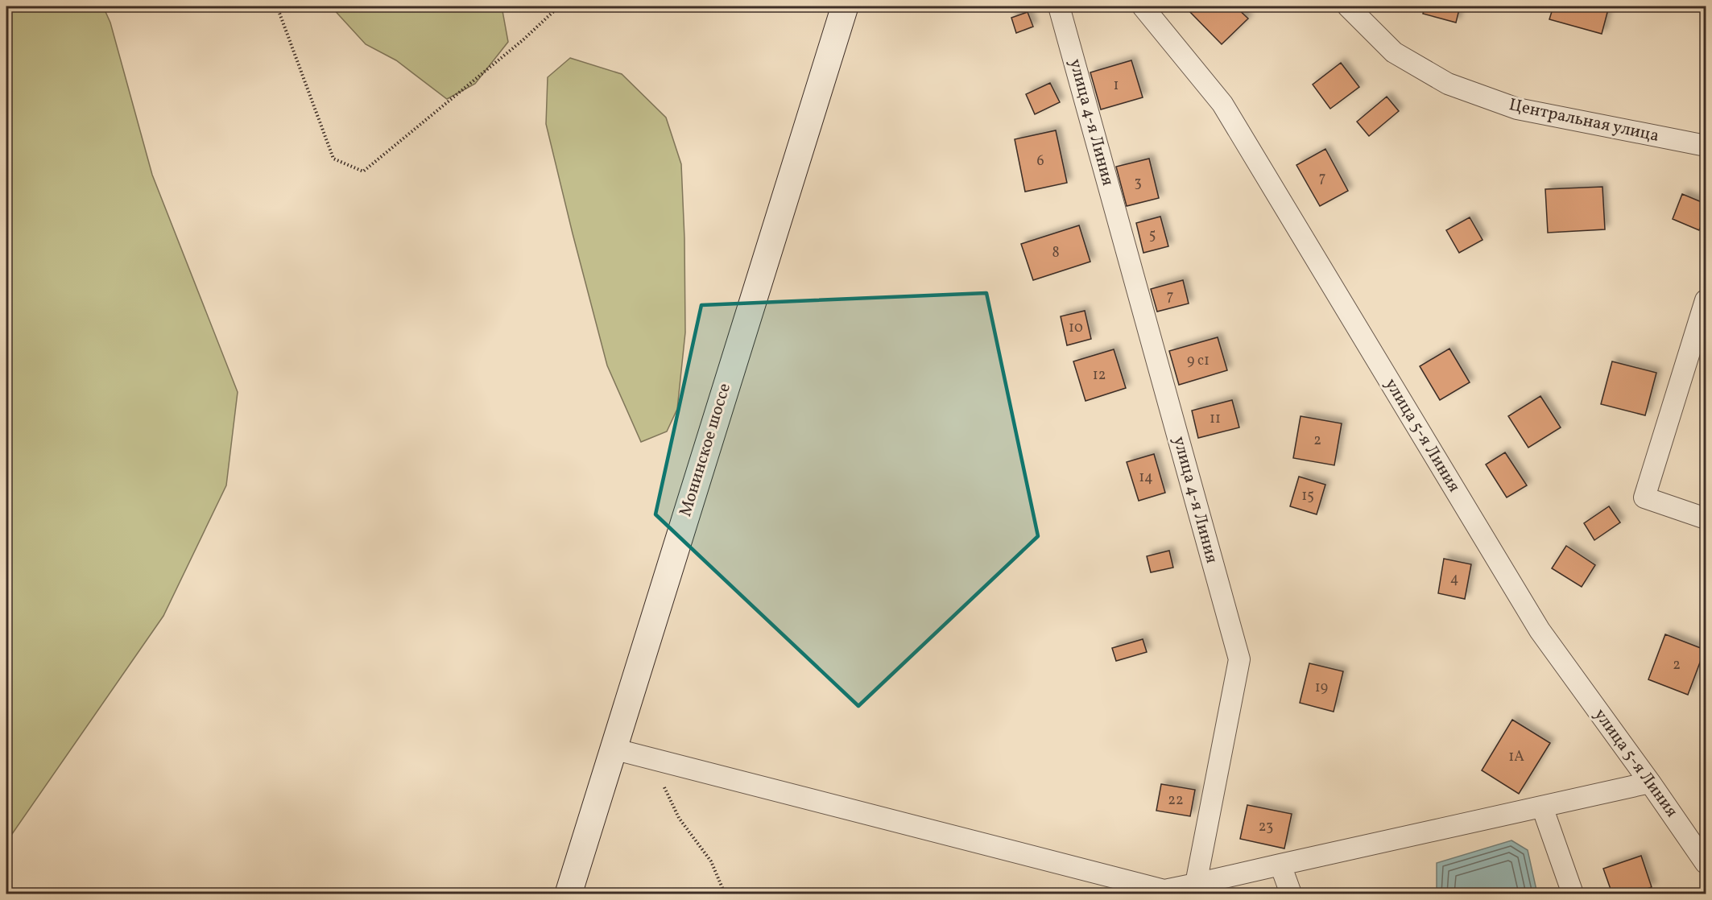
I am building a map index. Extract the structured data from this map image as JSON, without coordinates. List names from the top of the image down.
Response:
{
  "streets": {
    "main road": ["Монинское шоссе"],
    "street": ["Центральная улица", "улица 4-я Линия", "улица 5-я Линия"]
  },
  "house_numbers": [
    "1",
    "6",
    "7",
    "3",
    "5",
    "8",
    "7",
    "10",
    "9 с1",
    "12",
    "11",
    "2",
    "14",
    "15",
    "4",
    "2",
    "19",
    "1А",
    "22",
    "23"
  ]
}
